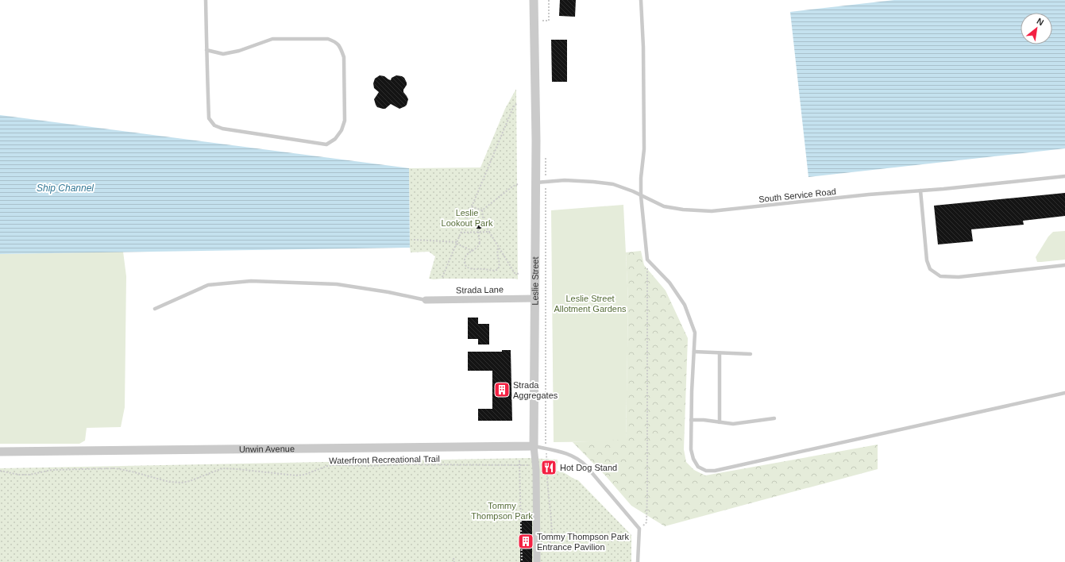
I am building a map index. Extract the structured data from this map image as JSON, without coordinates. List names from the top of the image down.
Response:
{
  "streets": {
    "street": ["Leslie Street", "Strada Lane", "Unwin Avenue"],
    "lane": ["South Service Road"],
    "path": ["Waterfront Recreational Trail"]
  },
  "crossings": [
    ["South Service Road", "Leslie Street"],
    ["Leslie Street", "Strada Lane"],
    ["Leslie Street", "Unwin Avenue"]
  ],
  "water": ["Ship Channel"],
  "parks": ["Leslie Lookout Park", "Leslie Street Allotment Gardens", "Tommy Thompson Park"],
  "places": {
    "building": ["Strada Aggregates", "Tommy Thompson Park Entrance Pavilion"],
    "restaurant": ["Hot Dog Stand"]
  },
  "north": "top right"
}
